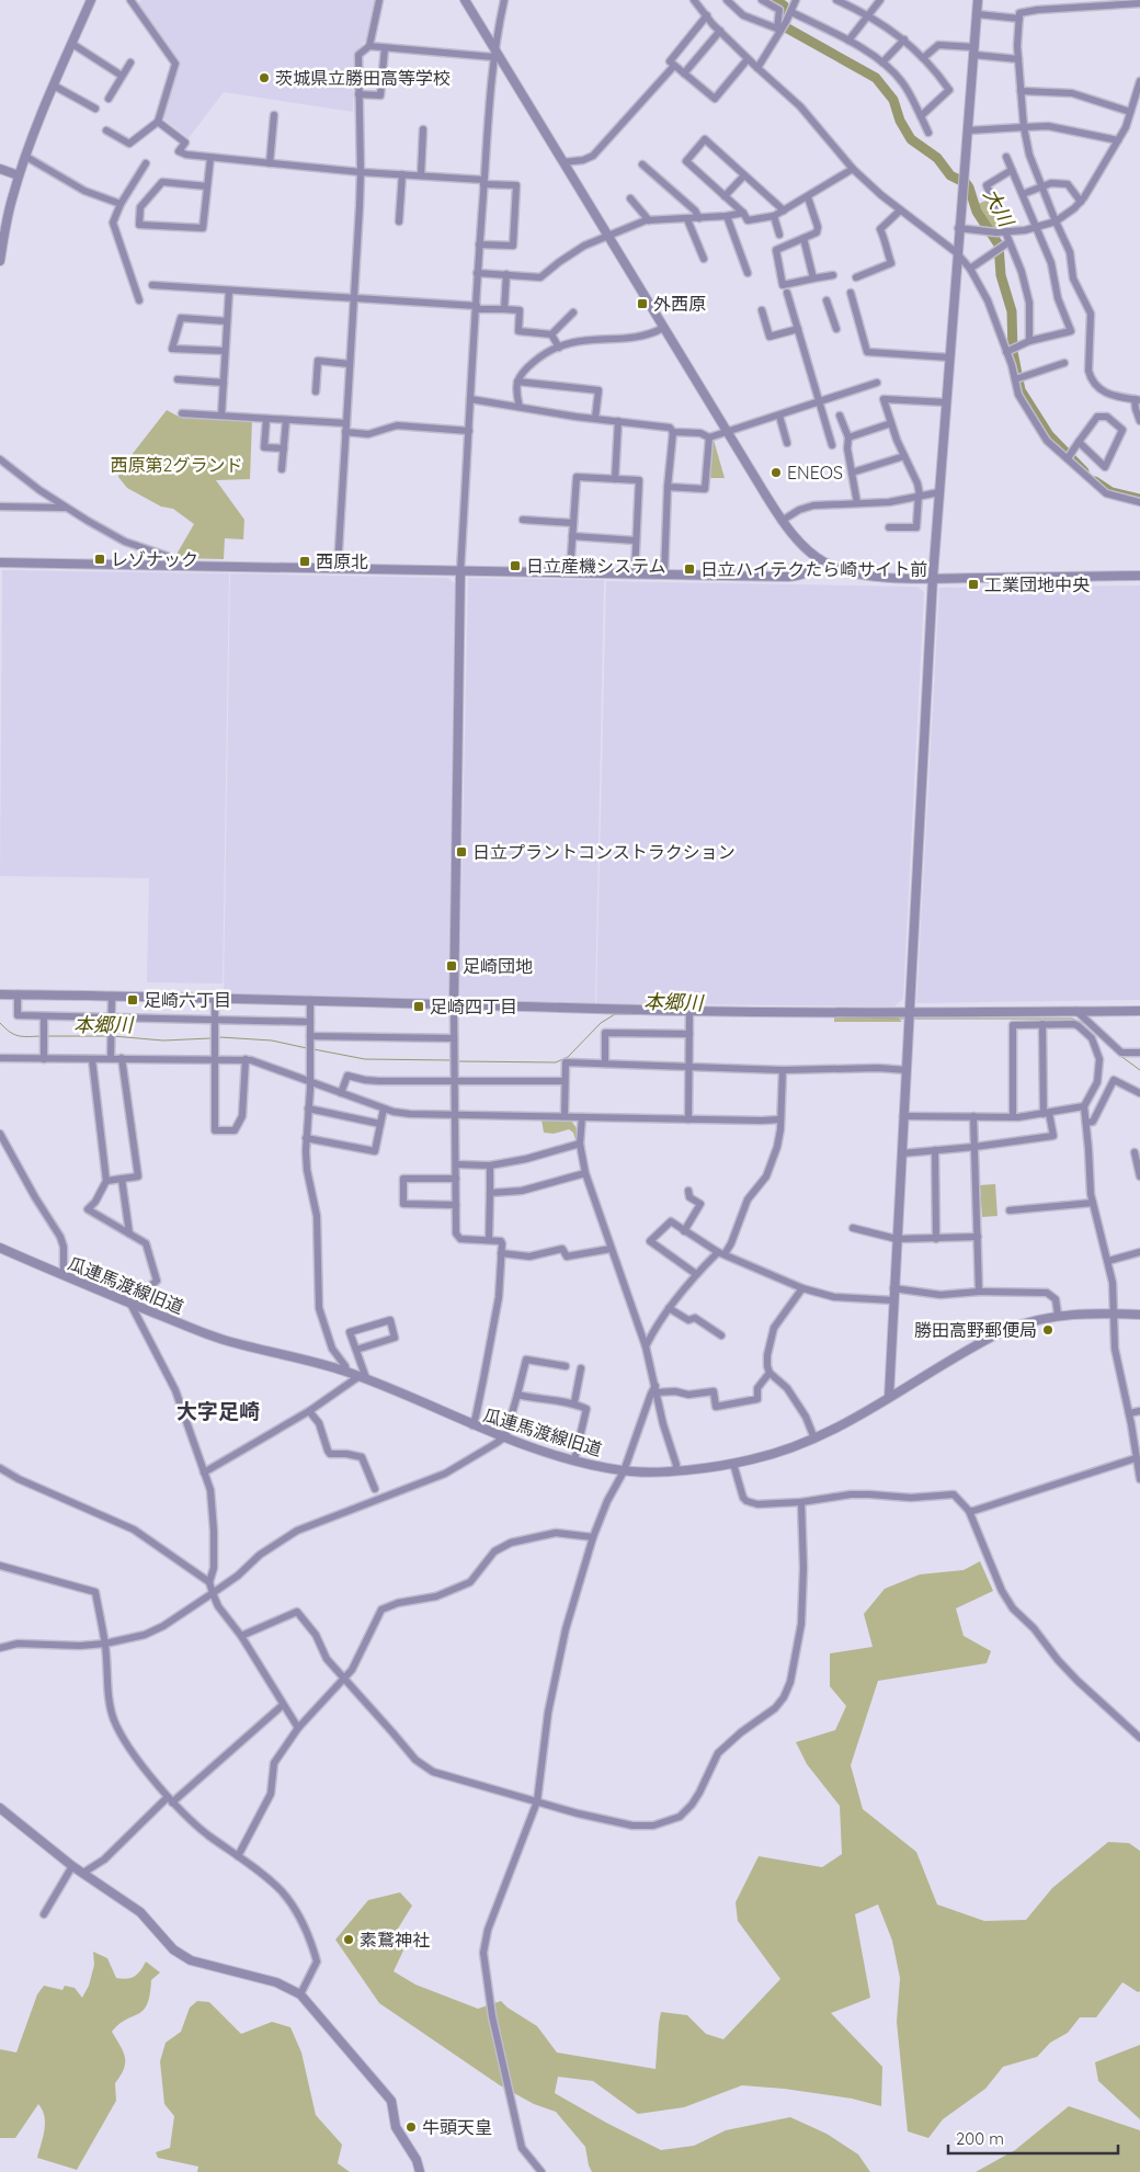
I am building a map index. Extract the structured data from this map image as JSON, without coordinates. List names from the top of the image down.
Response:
{
  "streets": {
    "street": ["瓜連馬渡線旧道"]
  },
  "districts": ["大字足崎"],
  "water": ["大川", "本郷川"],
  "parks": ["西原第2グランド"],
  "places": {
    "other": [
      "茨城県立勝田高等学校",
      "ENEOS",
      "勝田高野郵便局",
      "素鵞神社",
      "牛頭天皇"
    ],
    "transit": [
      "外西原",
      "レゾナック",
      "西原北",
      "日立産機システム",
      "日立ハイテクたら崎サイト前",
      "工業団地中央",
      "日立プラントコンストラクション",
      "足崎団地",
      "足崎六丁目",
      "足崎四丁目"
    ]
  },
  "scale_bar": "200 m"
}
